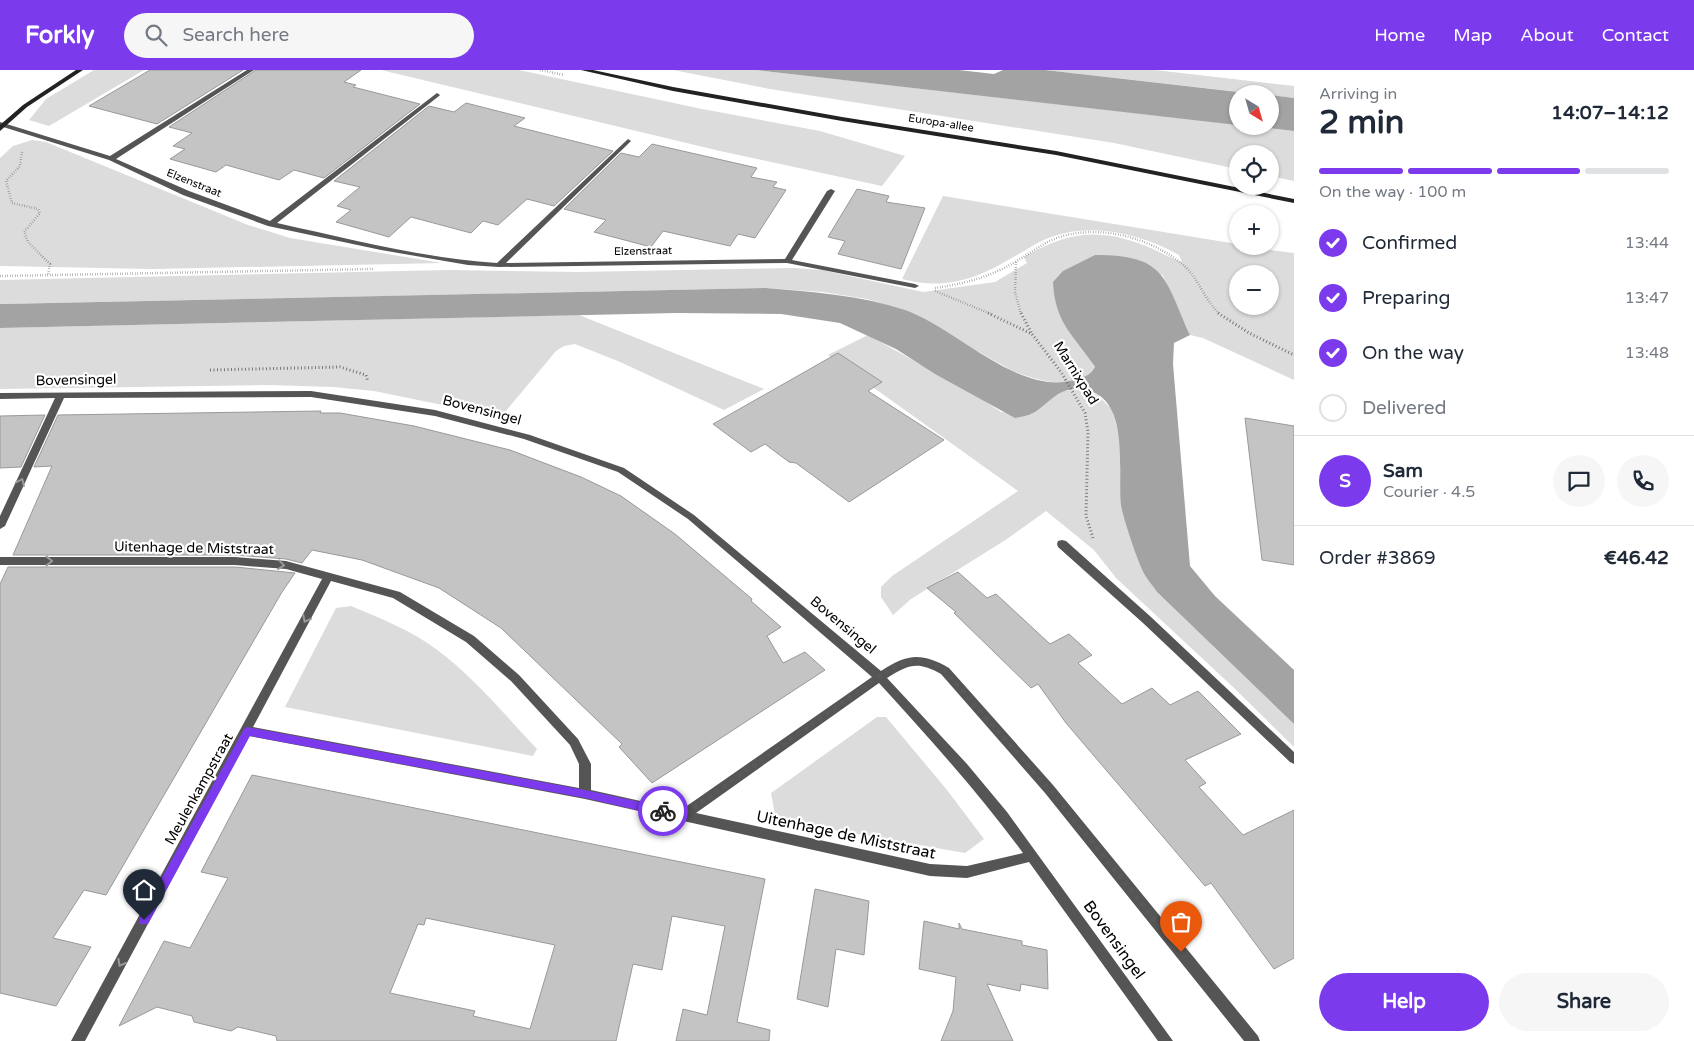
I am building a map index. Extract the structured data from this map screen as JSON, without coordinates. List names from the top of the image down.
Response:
{
  "streets": {
    "main road": ["Europa-allee"],
    "street": [
      "Elzenstraat",
      "Bovensingel",
      "Uitenhage de Miststraat",
      "Meulenkampstraat"
    ],
    "path": ["Marnixpad"]
  },
  "crossings": [
    ["Bovensingel", "Uitenhage de Miststraat"],
    ["Uitenhage de Miststraat", "Meulenkampstraat"]
  ],
  "one_way": ["Meulenkampstraat"],
  "north": "bottom right",
  "page": {
    "header": "Forkly",
    "search": "Search here",
    "nav": [
      "Home",
      "Map",
      "About",
      "Contact"
    ],
    "heading": ["2 min", "Arriving in", "14:07–14:12"],
    "panel": [
      "Sam",
      "Courier · 4.5",
      "Order #3869",
      "€46.42"
    ],
    "map_buttons": ["+", "−"],
    "bar": "On the way · 100 m",
    "list": [
      ["Confirmed", "13:44"],
      ["Preparing", "13:47"],
      ["On the way", "13:48"],
      "Delivered"
    ],
    "round": "S",
    "buttons": ["Help", "Share"]
  }
}
